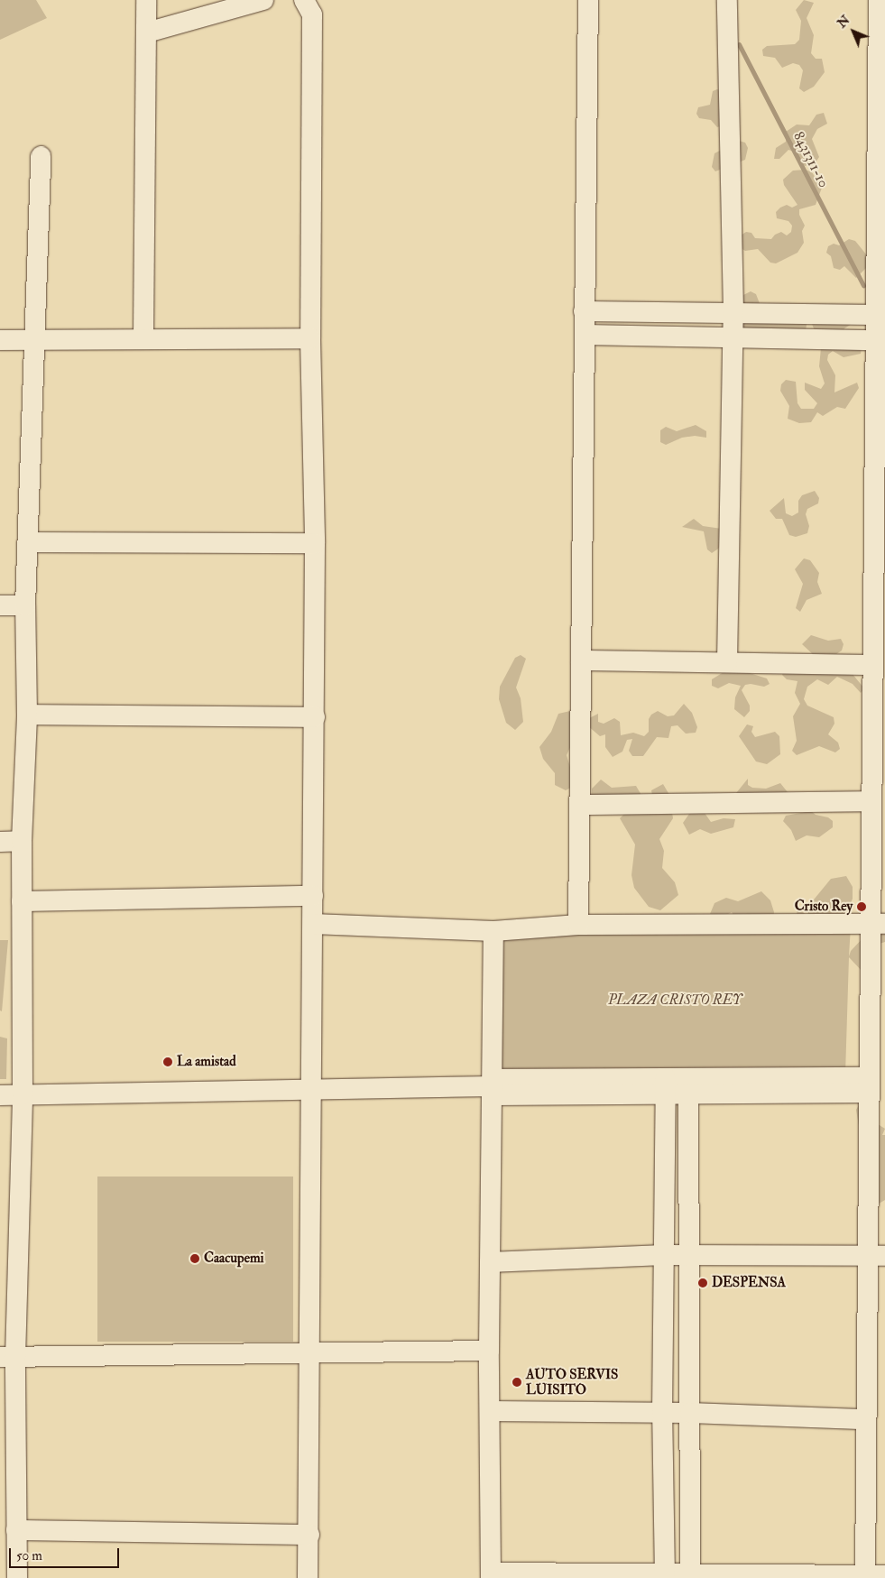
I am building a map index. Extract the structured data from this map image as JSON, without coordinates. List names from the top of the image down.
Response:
{
  "water": ["8431311-10"],
  "parks": ["PLAZA CRISTO REY"],
  "places": [
    "Cristo Rey",
    "La amistad",
    "Caacupemi",
    "DESPENSA",
    "AUTO SERVIS LUISITO"
  ],
  "scale_bar": "50 m",
  "north": "top left"
}
